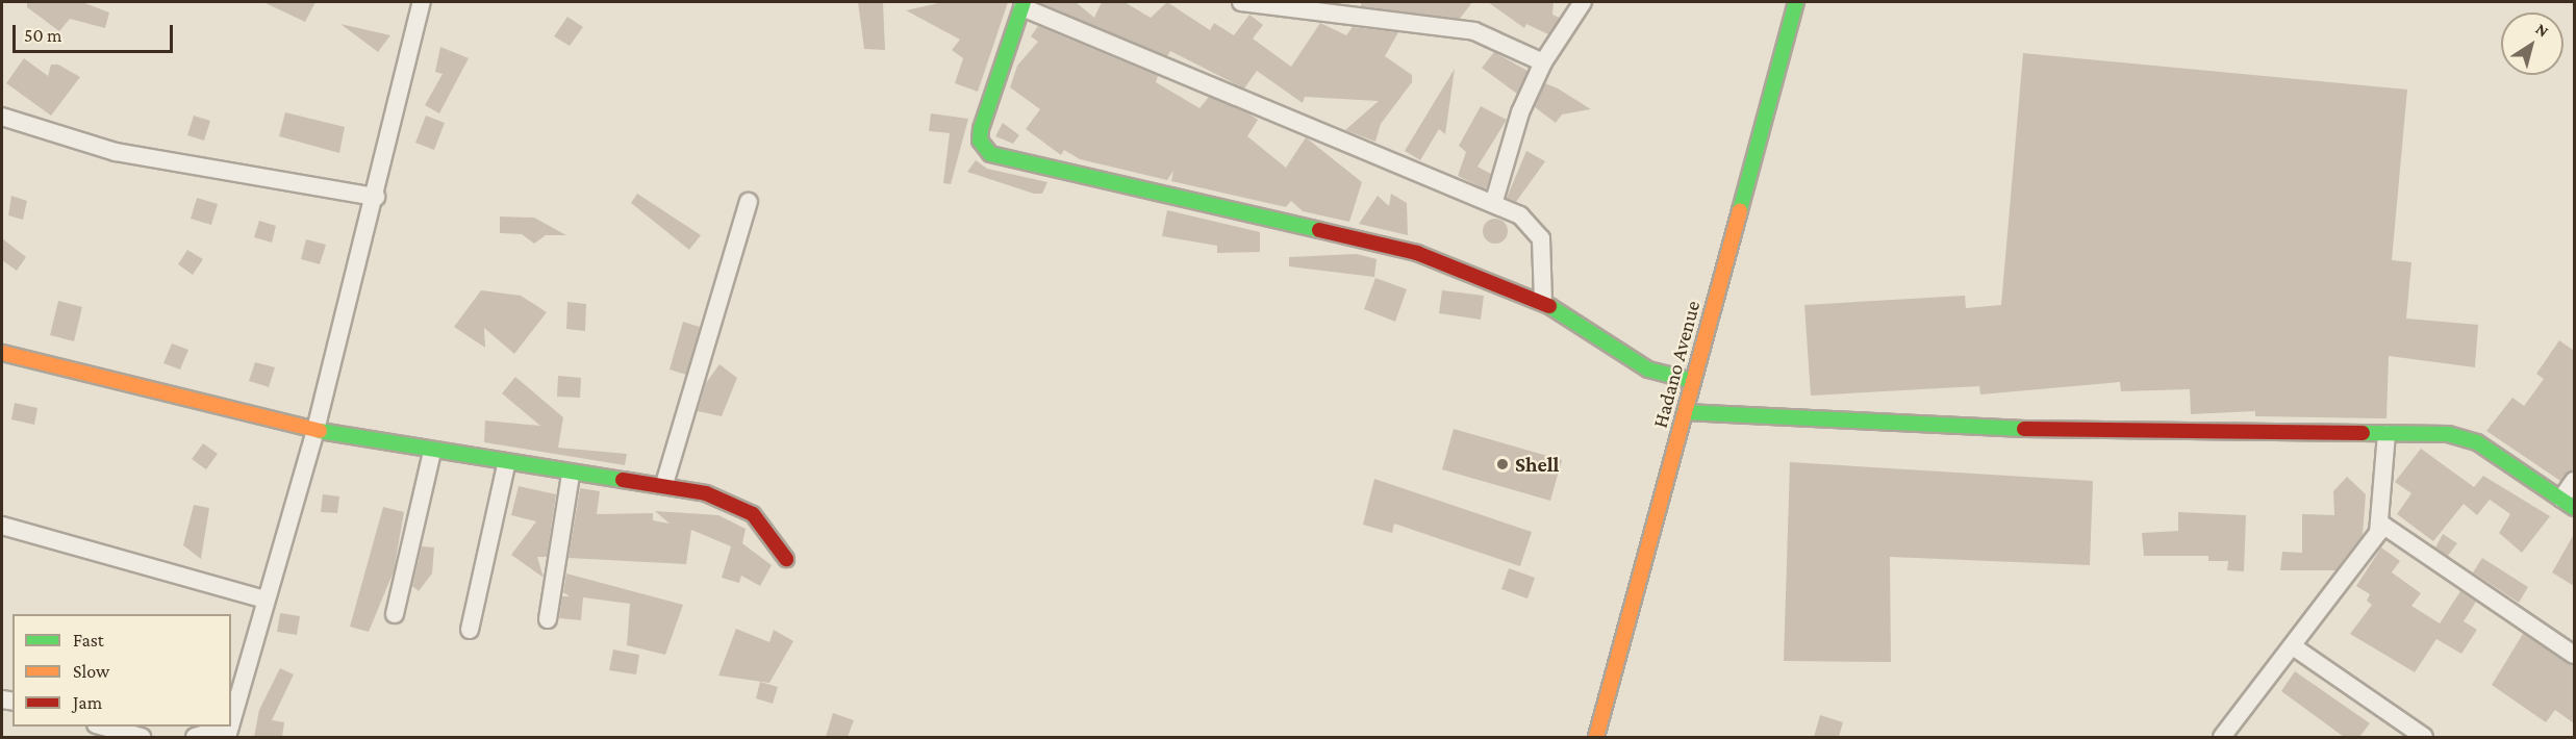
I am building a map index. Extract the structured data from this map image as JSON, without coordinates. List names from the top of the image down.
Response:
{
  "streets": {
    "street": ["Hadano Avenue"]
  },
  "places": ["Shell"],
  "legend": ["Fast", "Slow", "Jam"],
  "scale_bar": "50 m",
  "north": "top right"
}
